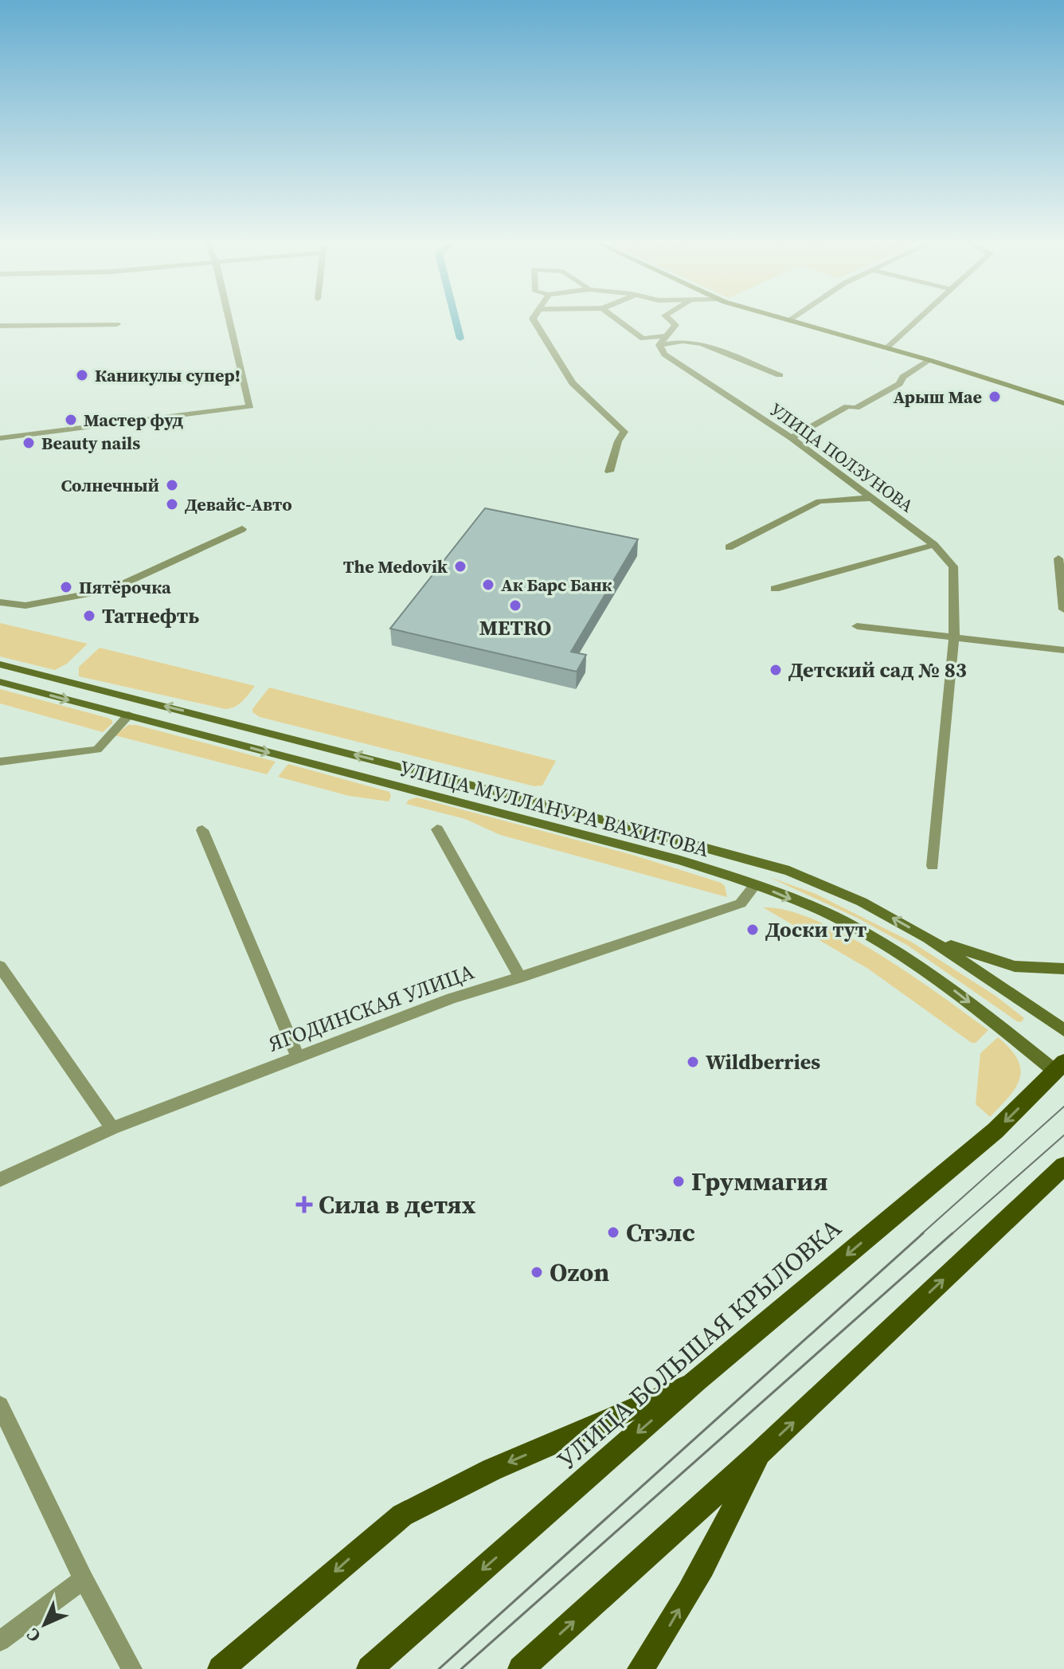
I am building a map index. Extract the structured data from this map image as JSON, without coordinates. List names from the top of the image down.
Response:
{
  "streets": {
    "main road": ["УЛИЦА МУЛЛАНУРА ВАХИТОВА", "УЛИЦА БОЛЬШАЯ КРЫЛОВКА"],
    "street": ["УЛИЦА ПОЛЗУНОВА", "ЯГОДИНСКАЯ УЛИЦА"]
  },
  "crossings": [
    ["УЛИЦА МУЛЛАНУРА ВАХИТОВА", "ЯГОДИНСКАЯ УЛИЦА"],
    ["УЛИЦА МУЛЛАНУРА ВАХИТОВА", "УЛИЦА БОЛЬШАЯ КРЫЛОВКА"]
  ],
  "places": {
    "other": [
      "Каникулы супер!",
      "Арыш Мае",
      "Мастер фуд",
      "Beauty nails",
      "Солнечный",
      "Девайс-Авто",
      "The Medovik",
      "Ак Барс Банк",
      "Пятёрочка",
      "METRO",
      "Татнефть",
      "Детский сад № 83",
      "Доски тут",
      "Wildberries",
      "Груммагия",
      "Стэлс",
      "Ozon"
    ],
    "health": ["Сила в детях"]
  },
  "north": "bottom left"
}
